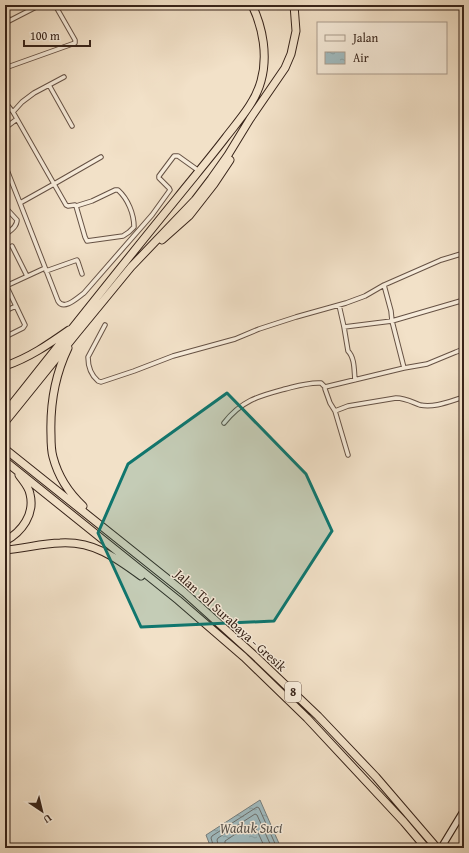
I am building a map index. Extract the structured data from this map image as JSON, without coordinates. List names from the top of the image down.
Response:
{
  "streets": {
    "highway": ["Jalan Tol Surabaya - Gresik", "8"]
  },
  "water": ["Waduk Suci"],
  "legend": ["Jalan", "Air"],
  "scale_bar": "100 m",
  "north": "bottom right"
}
